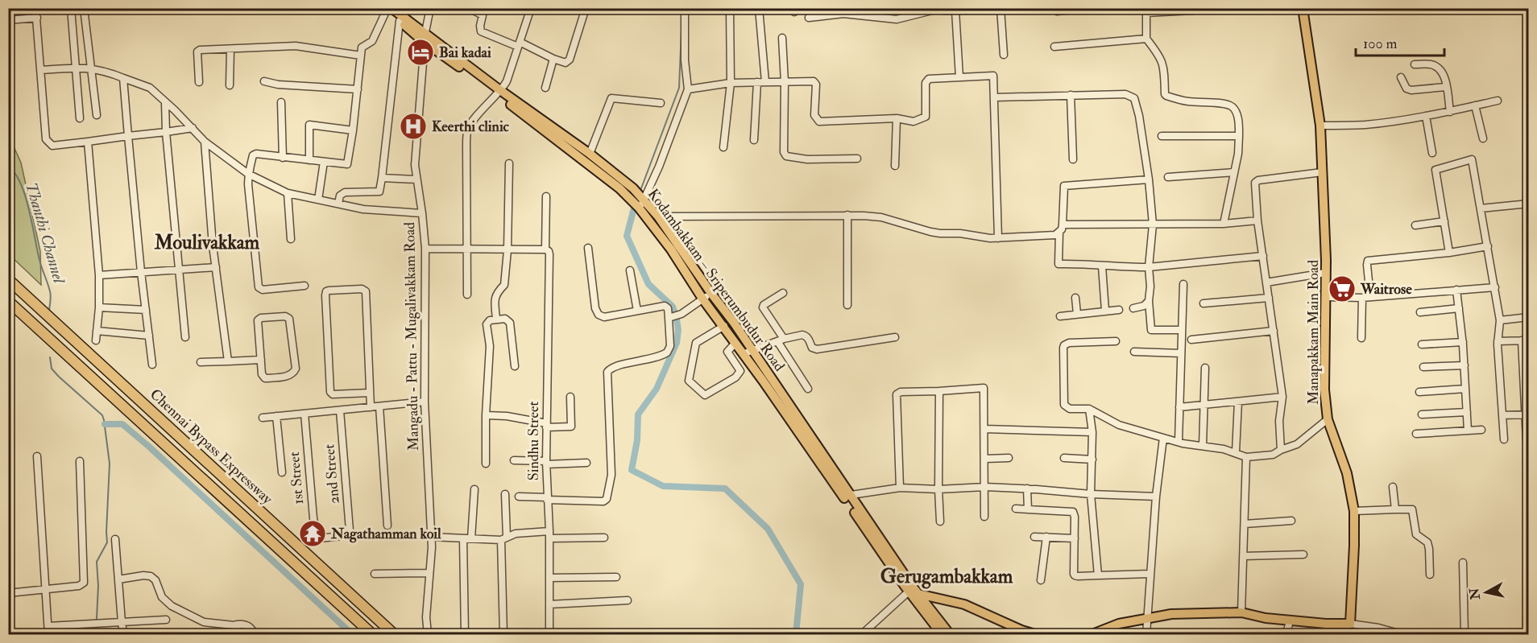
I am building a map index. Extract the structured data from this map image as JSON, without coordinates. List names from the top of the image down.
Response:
{
  "streets": {
    "highway": ["Chennai Bypass Expressway"],
    "main road": ["Kodambakkam – Sriperumbudur Road", "Manapakkam Main Road"],
    "street": [
      "Mangadu - Pattu - Mugalivakkam Road",
      "Sindhu Street",
      "2nd Street",
      "1st Street"
    ]
  },
  "crossings": [
    ["Kodambakkam – Sriperumbudur Road", "Mangadu - Pattu - Mugalivakkam Road"],
    ["2nd Street", "1st Street"]
  ],
  "districts": ["Moulivakkam", "Gerugambakkam"],
  "water": ["Thanthi Channel"],
  "places": {
    "hotel": ["Bai kadai"],
    "hospital": ["Keerthi clinic"],
    "supermarket": ["Waitrose"],
    "temple": ["Nagathamman koil"]
  },
  "scale_bar": "100 m",
  "north": "left"
}
